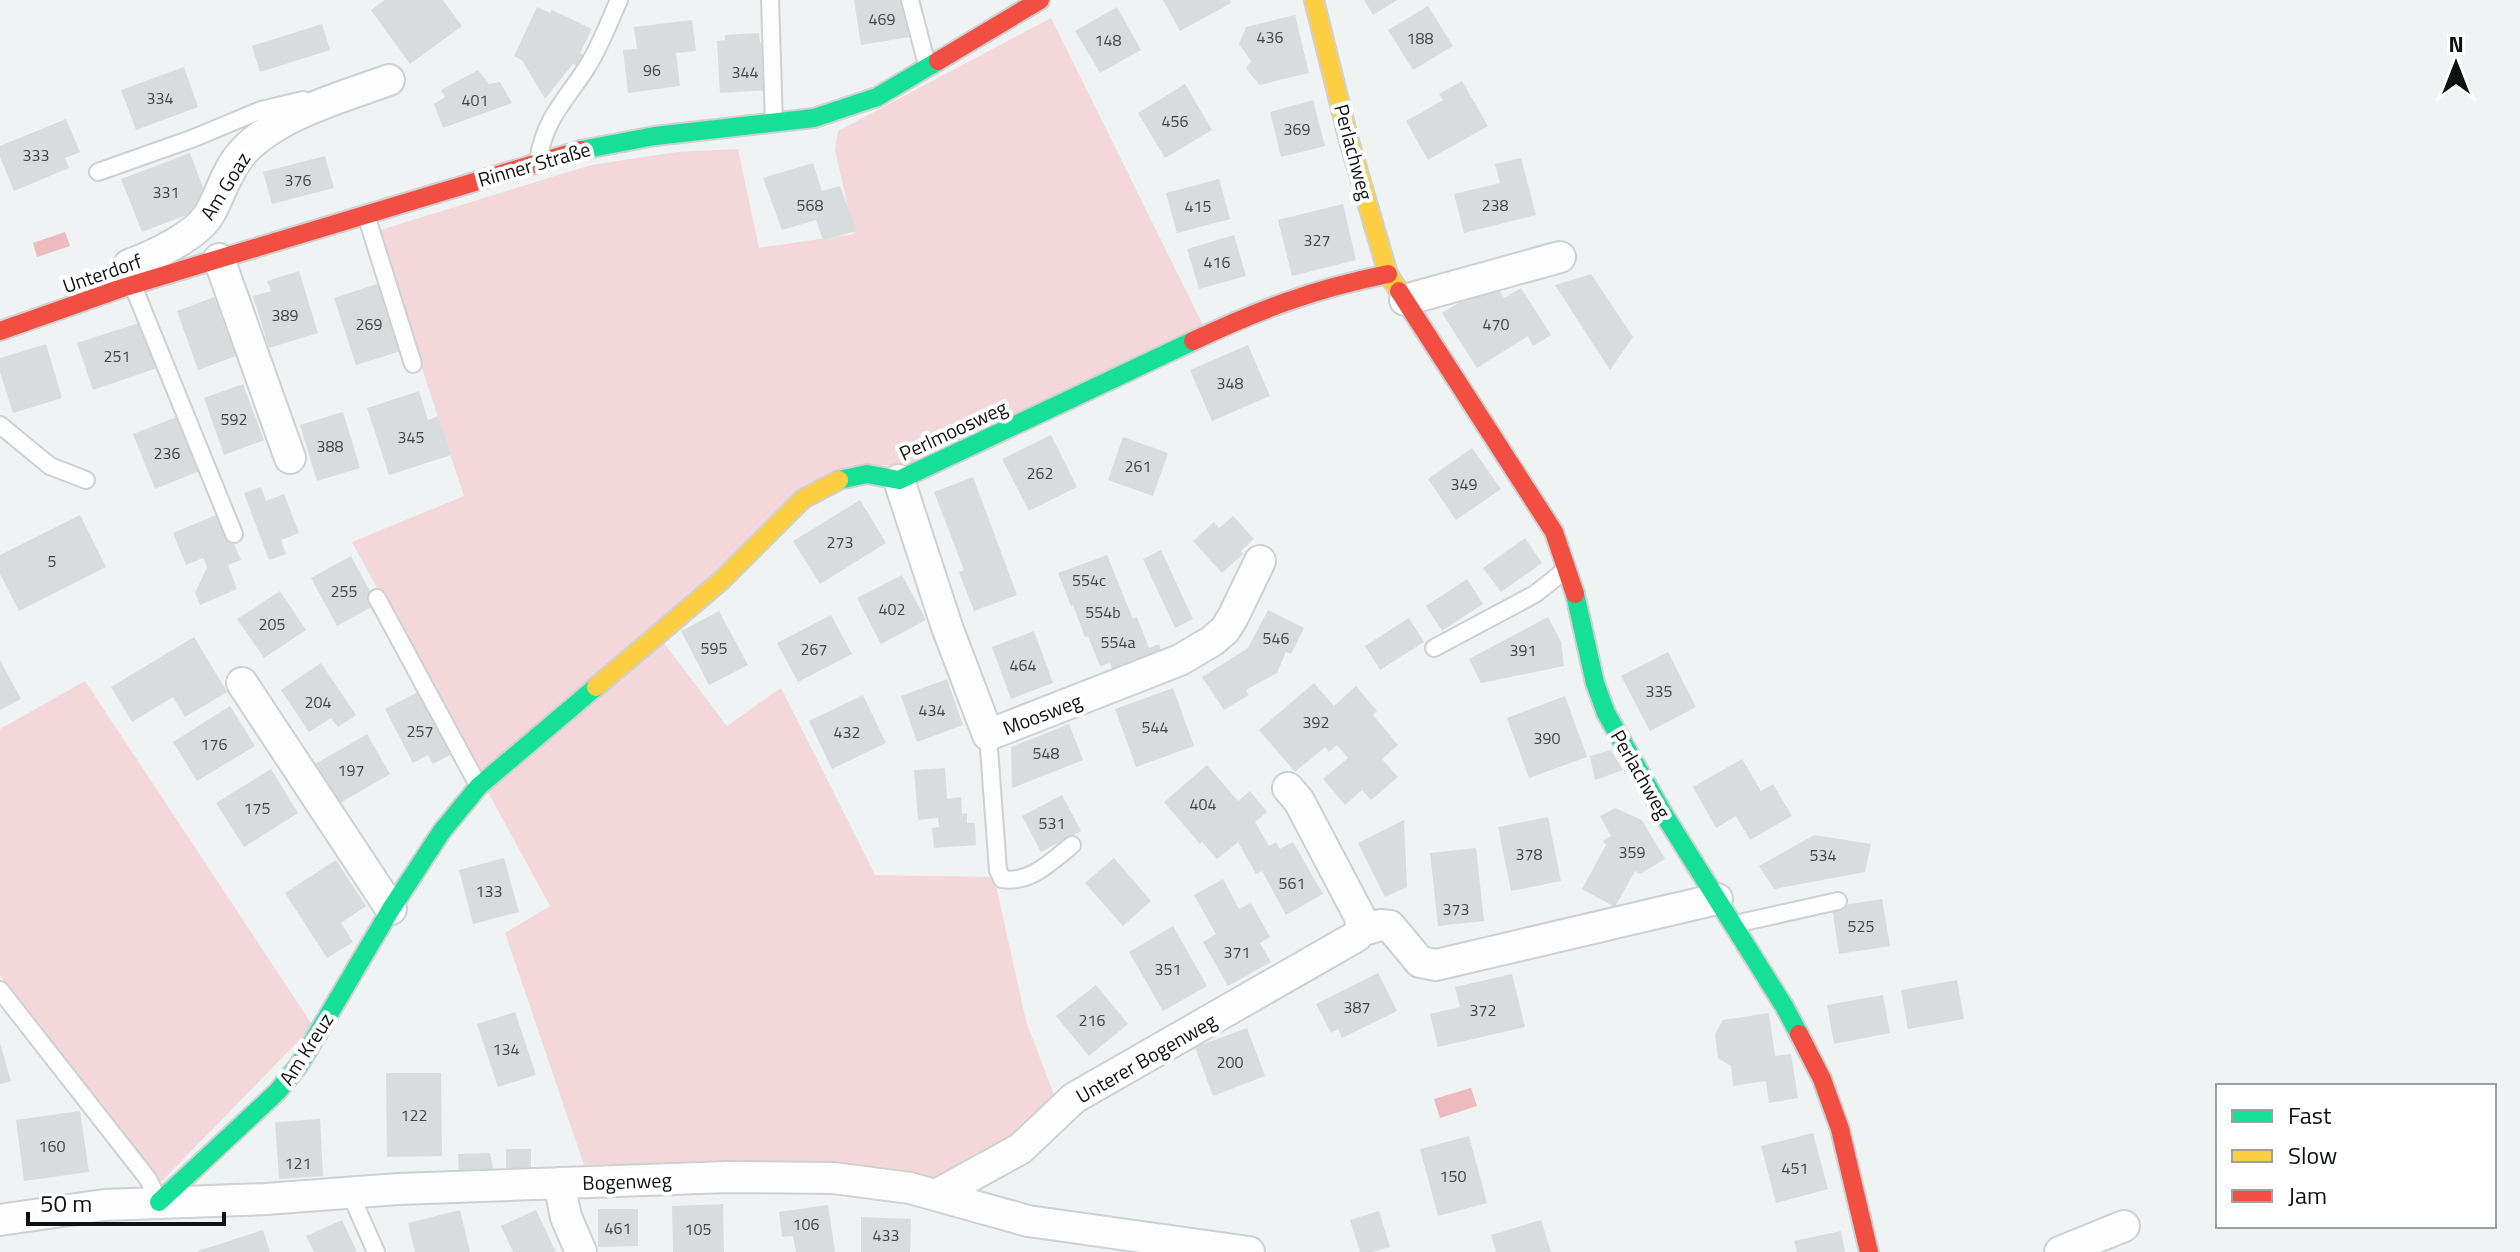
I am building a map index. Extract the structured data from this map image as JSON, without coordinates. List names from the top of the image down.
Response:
{
  "streets": {
    "street": [
      "Perlachweg",
      "Rinner Straße",
      "Am Goaz",
      "Unterdorf",
      "Perlmoosweg",
      "Moosweg",
      "Am Kreuz",
      "Unterer Bogenweg",
      "Bogenweg"
    ]
  },
  "crossings": [
    ["Perlachweg", "Perlmoosweg"],
    ["Rinner Straße", "Unterdorf"],
    ["Am Goaz", "Unterdorf"],
    ["Perlmoosweg", "Moosweg"],
    ["Perlmoosweg", "Am Kreuz"],
    ["Am Kreuz", "Bogenweg"],
    ["Unterer Bogenweg", "Bogenweg"]
  ],
  "house_numbers": [
    "469",
    "436",
    "188",
    "148",
    "96",
    "344",
    "334",
    "401",
    "456",
    "369",
    "333",
    "376",
    "331",
    "568",
    "238",
    "415",
    "327",
    "416",
    "389",
    "269",
    "470",
    "251",
    "348",
    "592",
    "345",
    "388",
    "236",
    "261",
    "262",
    "349",
    "273",
    "5",
    "554c",
    "255",
    "402",
    "554b",
    "205",
    "546",
    "554a",
    "595",
    "267",
    "391",
    "464",
    "335",
    "204",
    "434",
    "392",
    "544",
    "257",
    "432",
    "390",
    "176",
    "548",
    "197",
    "404",
    "175",
    "531",
    "359",
    "378",
    "534",
    "561",
    "133",
    "373",
    "525",
    "371",
    "351",
    "387",
    "372",
    "216",
    "134",
    "200",
    "122",
    "160",
    "121",
    "451",
    "150",
    "106",
    "461",
    "105",
    "433"
  ],
  "legend": ["Fast", "Slow", "Jam"],
  "scale_bar": "50 m",
  "north": "top"
}
